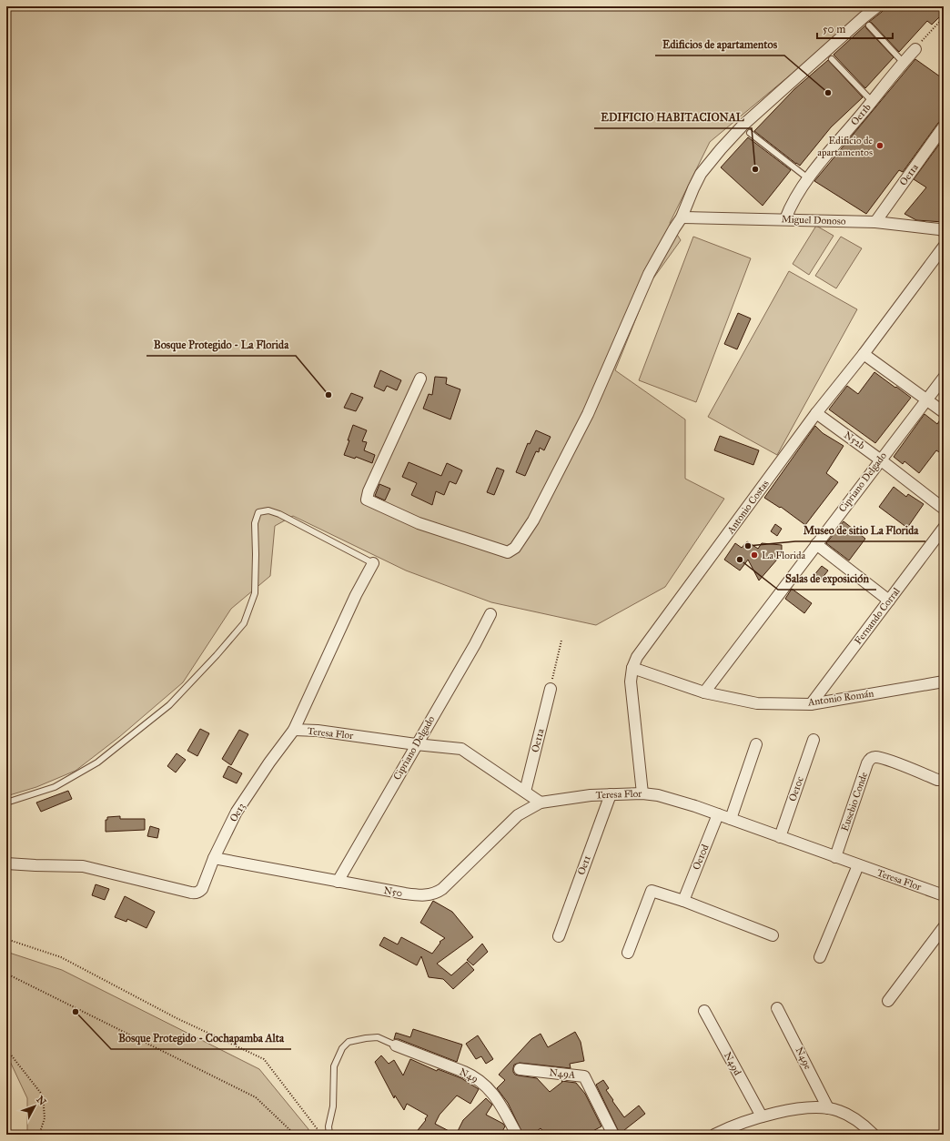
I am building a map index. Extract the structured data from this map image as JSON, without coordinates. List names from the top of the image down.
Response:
{
  "streets": {
    "street": [
      "Oe11b",
      "Oe11a",
      "Miguel Donoso",
      "N52b",
      "Cipriano Delgado",
      "Antonio Costas",
      "Fernando Corral",
      "Antonio Román",
      "Teresa Flor",
      "Oe10c",
      "Eusebio Conde",
      "Oe13",
      "Oe10d",
      "Oe11",
      "N50",
      "N49e",
      "N49d",
      "N49A",
      "N49"
    ]
  },
  "crossings": [
    ["Oe11b", "Miguel Donoso"],
    ["Oe11a", "Miguel Donoso"],
    ["Oe11a", "Teresa Flor"],
    ["N52b", "Cipriano Delgado"],
    ["N52b", "Antonio Costas"],
    ["Cipriano Delgado", "Antonio Román"],
    ["Cipriano Delgado", "Teresa Flor"],
    ["Cipriano Delgado", "N50"],
    ["Antonio Costas", "Antonio Román"],
    ["Antonio Costas", "Teresa Flor"],
    ["Fernando Corral", "Antonio Román"],
    ["Teresa Flor", "Oe10c"],
    ["Teresa Flor", "Eusebio Conde"],
    ["Teresa Flor", "Oe13"],
    ["Teresa Flor", "Oe10d"],
    ["Teresa Flor", "Oe11"],
    ["Teresa Flor", "N50"],
    ["Oe13", "N50"]
  ],
  "places": [
    "Edificios de apartamentos",
    "Edificio de apartamentos",
    "EDIFICIO HABITACIONAL",
    "Bosque Protegido - La Florida",
    "Museo de sitio La Florida",
    "La Florida",
    "Salas de exposición",
    "Bosque Protegido - Cochapamba Alta"
  ],
  "scale_bar": "50 m",
  "north": "top right"
}
